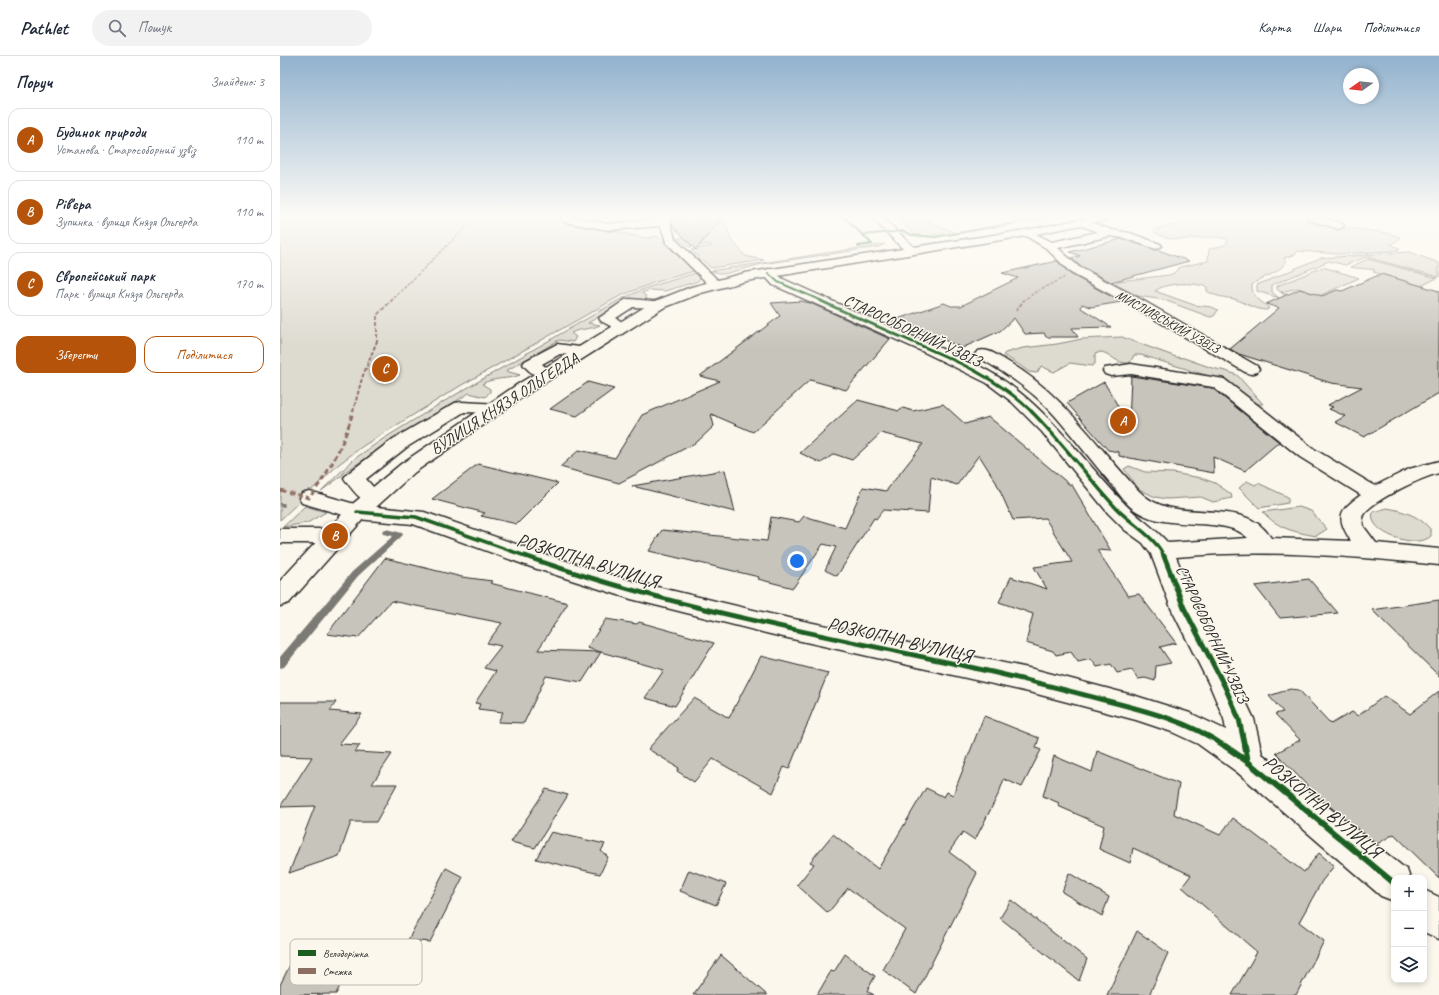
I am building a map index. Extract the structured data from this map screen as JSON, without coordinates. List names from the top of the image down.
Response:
{
  "streets": {
    "street": [
      "МИСЛИВСЬКИЙ УЗВІЗ",
      "СТАРОСОБОРНИЙ УЗВІЗ",
      "ВУЛИЦЯ КНЯЗЯ ОЛЬГЕРДА",
      "РОЗКОПНА ВУЛИЦЯ"
    ]
  },
  "crossings": [
    ["СТАРОСОБОРНИЙ УЗВІЗ", "ВУЛИЦЯ КНЯЗЯ ОЛЬГЕРДА"],
    ["СТАРОСОБОРНИЙ УЗВІЗ", "РОЗКОПНА ВУЛИЦЯ"],
    ["ВУЛИЦЯ КНЯЗЯ ОЛЬГЕРДА", "РОЗКОПНА ВУЛИЦЯ"]
  ],
  "legend": ["Велодоріжка", "Стежка"],
  "north": "left",
  "page": {
    "header": "Pathlet",
    "search": "Пошук",
    "nav": ["Карта", "Шари", "Поділитися"],
    "heading": ["Поруч", "Знайдено: 3"],
    "list": [
      {
        "mark": "A",
        "name": "Будинок природи",
        "note": "Установа · Старособорний узвіз",
        "value": "110 m"
      },
      {
        "mark": "B",
        "name": "Рів'єра",
        "note": "Зупинка · вулиця Князя Ольгерда",
        "value": "110 m"
      },
      {
        "mark": "C",
        "name": "Європейський парк",
        "note": "Парк · вулиця Князя Ольгерда",
        "value": "170 m"
      }
    ],
    "buttons": ["Зберегти", "Поділитися"],
    "pins": ["C", "A", "B"],
    "map_buttons": ["+", "−"]
  }
}
